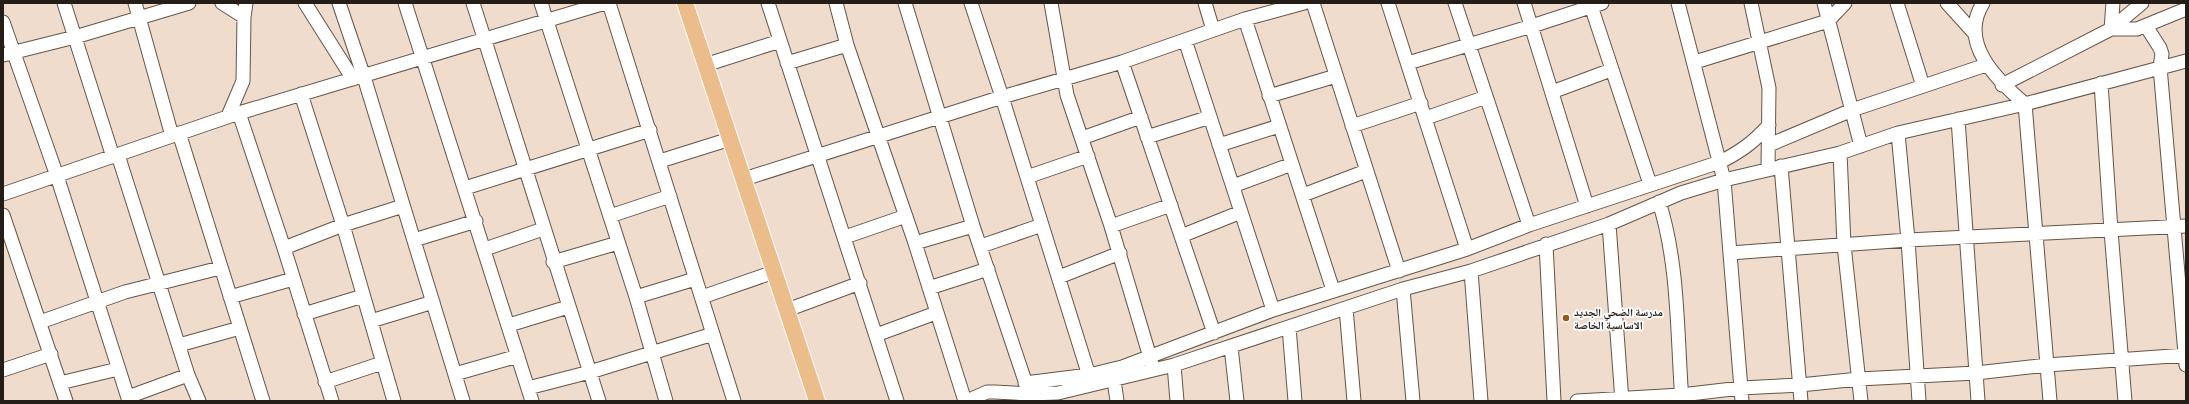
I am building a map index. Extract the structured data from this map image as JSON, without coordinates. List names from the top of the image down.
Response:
{
  "places": ["مدرسة الضحي الجديد الاساسية الخاصة"]
}
